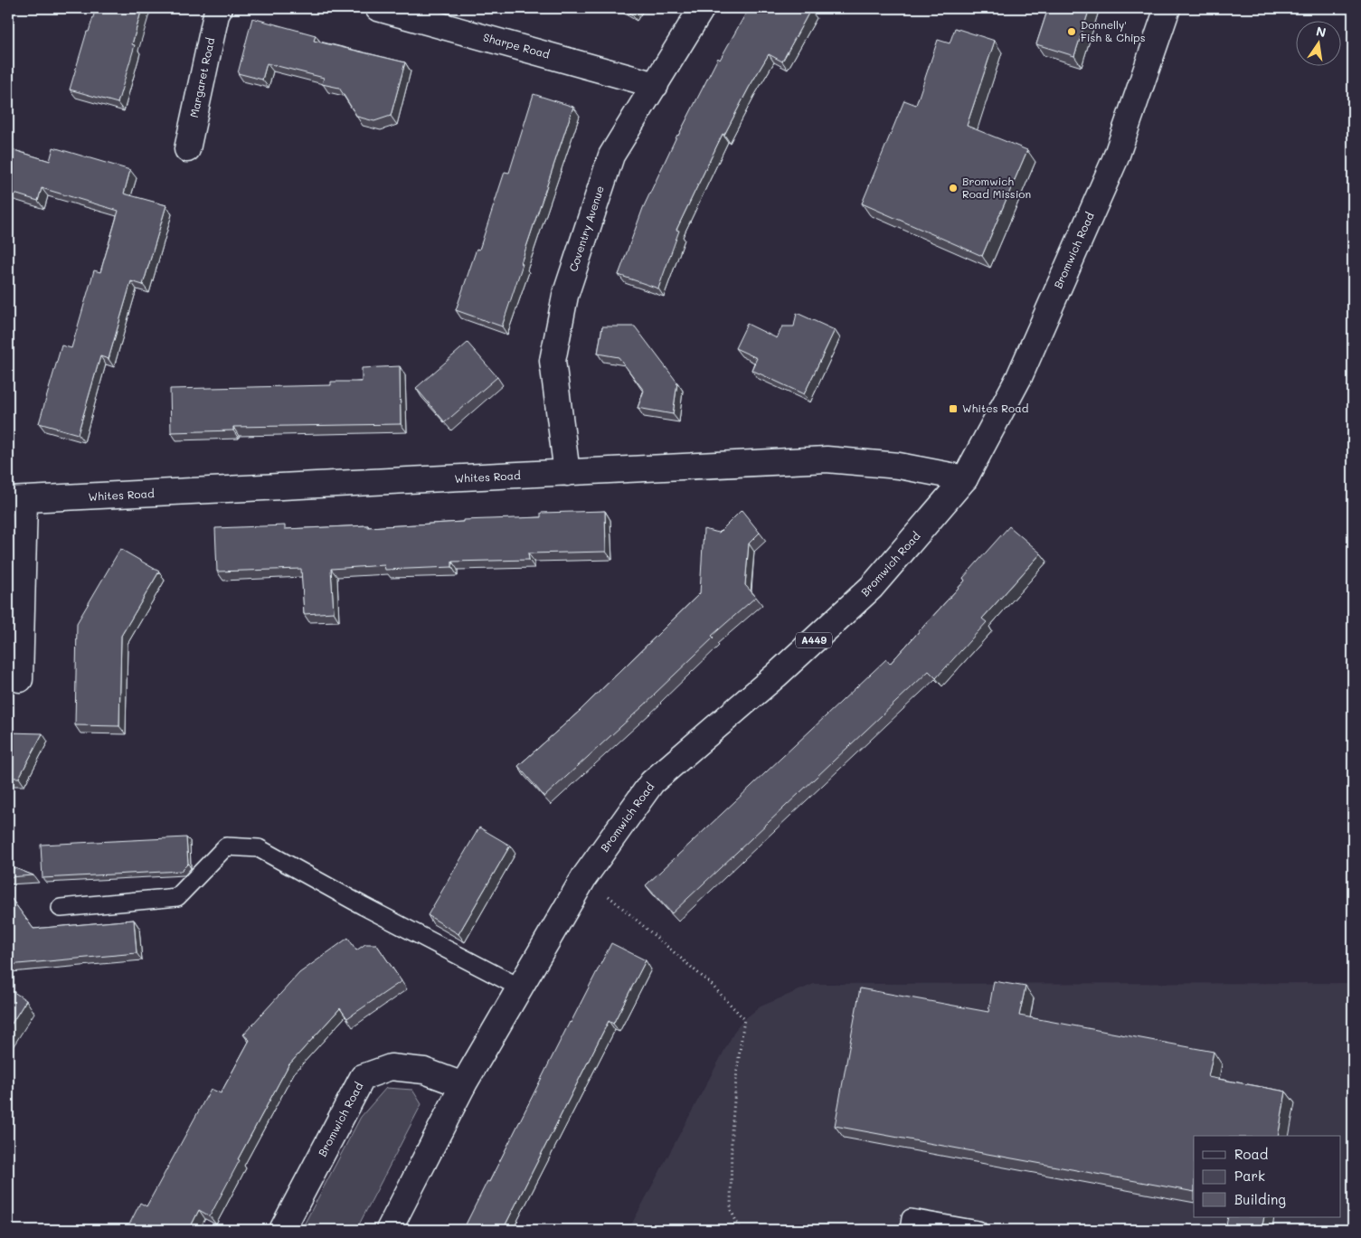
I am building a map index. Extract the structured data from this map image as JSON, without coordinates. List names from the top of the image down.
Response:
{
  "streets": {
    "street": [
      "Sharpe Road",
      "Margaret Road",
      "Coventry Avenue",
      "Bromwich Road",
      "Whites Road",
      "A449"
    ]
  },
  "crossings": [
    ["Sharpe Road", "Coventry Avenue"],
    ["Coventry Avenue", "Whites Road"],
    ["Bromwich Road", "Whites Road"]
  ],
  "places": {
    "other": ["Donnelly' Fish & Chips", "Bromwich Road Mission"],
    "transit": ["Whites Road"]
  },
  "legend": ["Road", "Park", "Building"],
  "north": "top"
}
